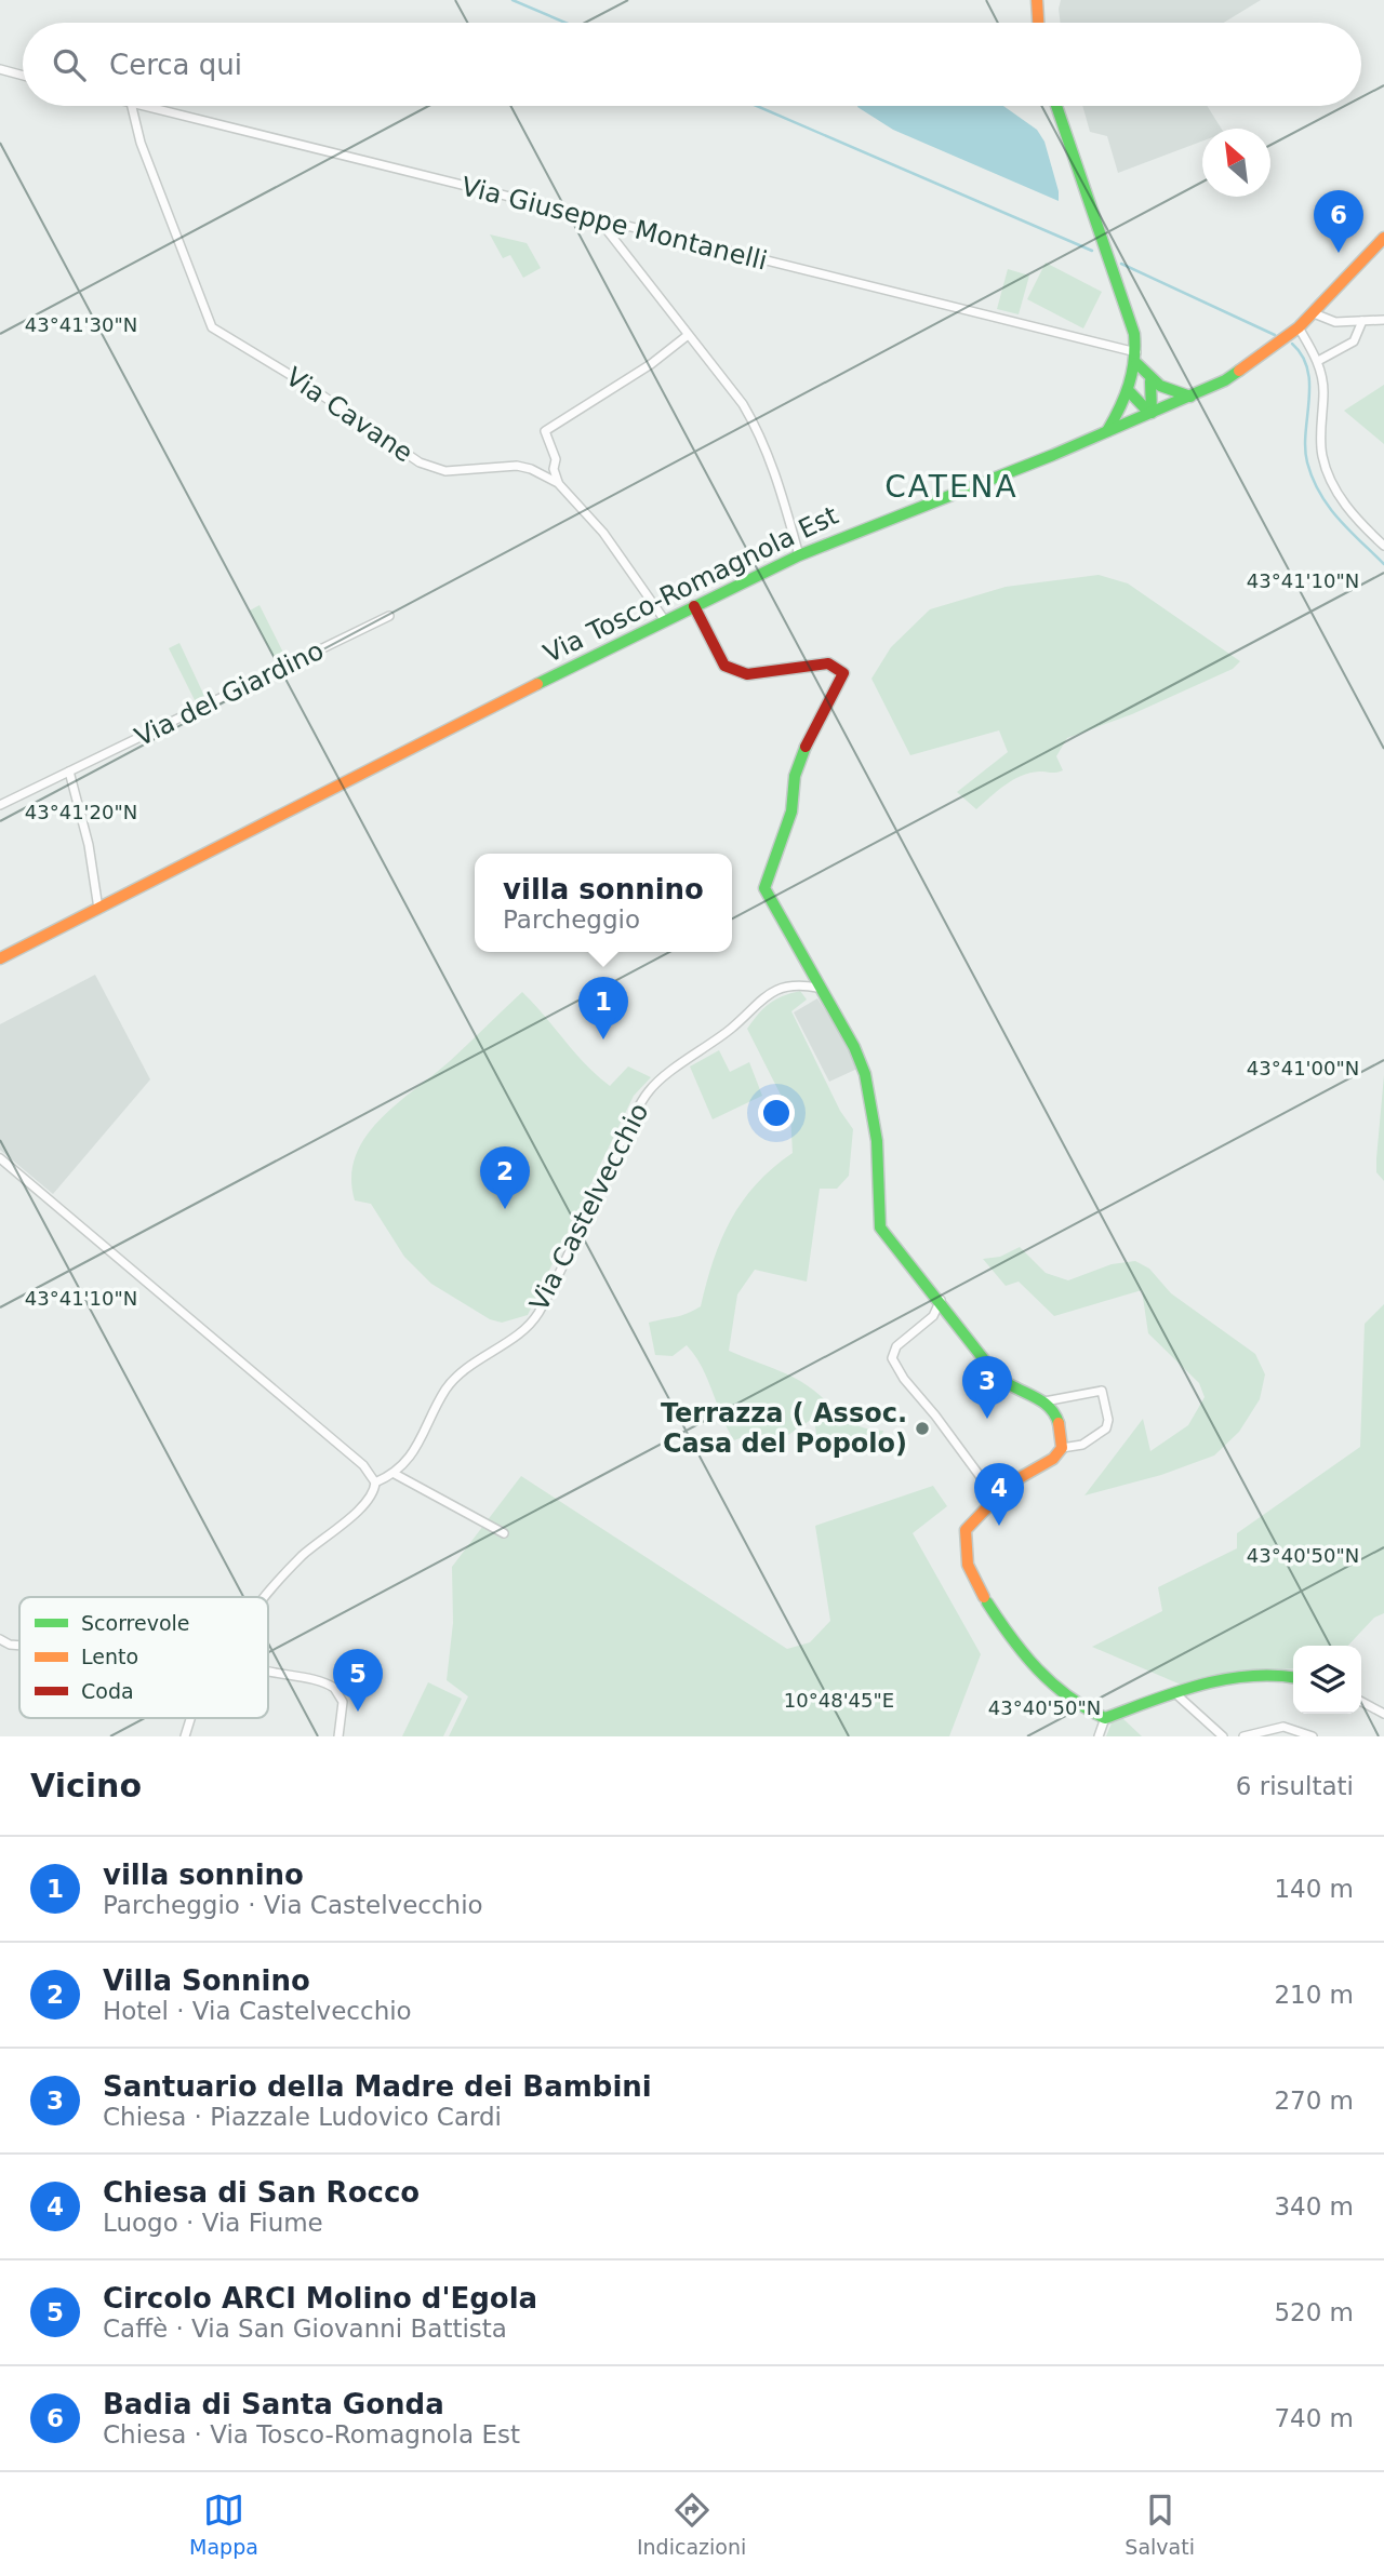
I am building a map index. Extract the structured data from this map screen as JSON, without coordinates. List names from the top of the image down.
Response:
{
  "streets": {
    "main road": ["Via Tosco-Romagnola Est"],
    "street": [
      "Via Giuseppe Montanelli",
      "Via Cavane",
      "Via del Giardino",
      "Via Castelvecchio"
    ]
  },
  "crossings": [
    ["Via Cavane", "Via Tosco-Romagnola Est"]
  ],
  "districts": ["CATENA"],
  "places": ["Terrazza ( Assoc. Casa del Popolo)"],
  "legend": ["Scorrevole", "Lento", "Coda"],
  "north": "top left",
  "page": {
    "search": "Cerca qui",
    "pins": [
      "6",
      "1",
      "2",
      "3",
      "4",
      "5"
    ],
    "popup": ["villa sonnino", "Parcheggio"],
    "heading": ["Vicino", "6 risultati"],
    "list": [
      {
        "mark": "1",
        "name": "villa sonnino",
        "note": "Parcheggio · Via Castelvecchio",
        "value": "140 m"
      },
      {
        "mark": "2",
        "name": "Villa Sonnino",
        "note": "Hotel · Via Castelvecchio",
        "value": "210 m"
      },
      {
        "mark": "3",
        "name": "Santuario della Madre dei Bambini",
        "note": "Chiesa · Piazzale Ludovico Cardi",
        "value": "270 m"
      },
      {
        "mark": "4",
        "name": "Chiesa di San Rocco",
        "note": "Luogo · Via Fiume",
        "value": "340 m"
      },
      {
        "mark": "5",
        "name": "Circolo ARCI Molino d'Egola",
        "note": "Caffè · Via San Giovanni Battista",
        "value": "520 m"
      },
      {
        "mark": "6",
        "name": "Badia di Santa Gonda",
        "note": "Chiesa · Via Tosco-Romagnola Est",
        "value": "740 m"
      }
    ],
    "nav": ["Mappa", "Indicazioni", "Salvati"]
  },
  "coordinates": [
    "43°41'30\"N",
    "43°41'10\"N",
    "43°41'20\"N",
    "43°41'00\"N",
    "43°40'50\"N",
    "10°48'45\"E"
  ]
}
